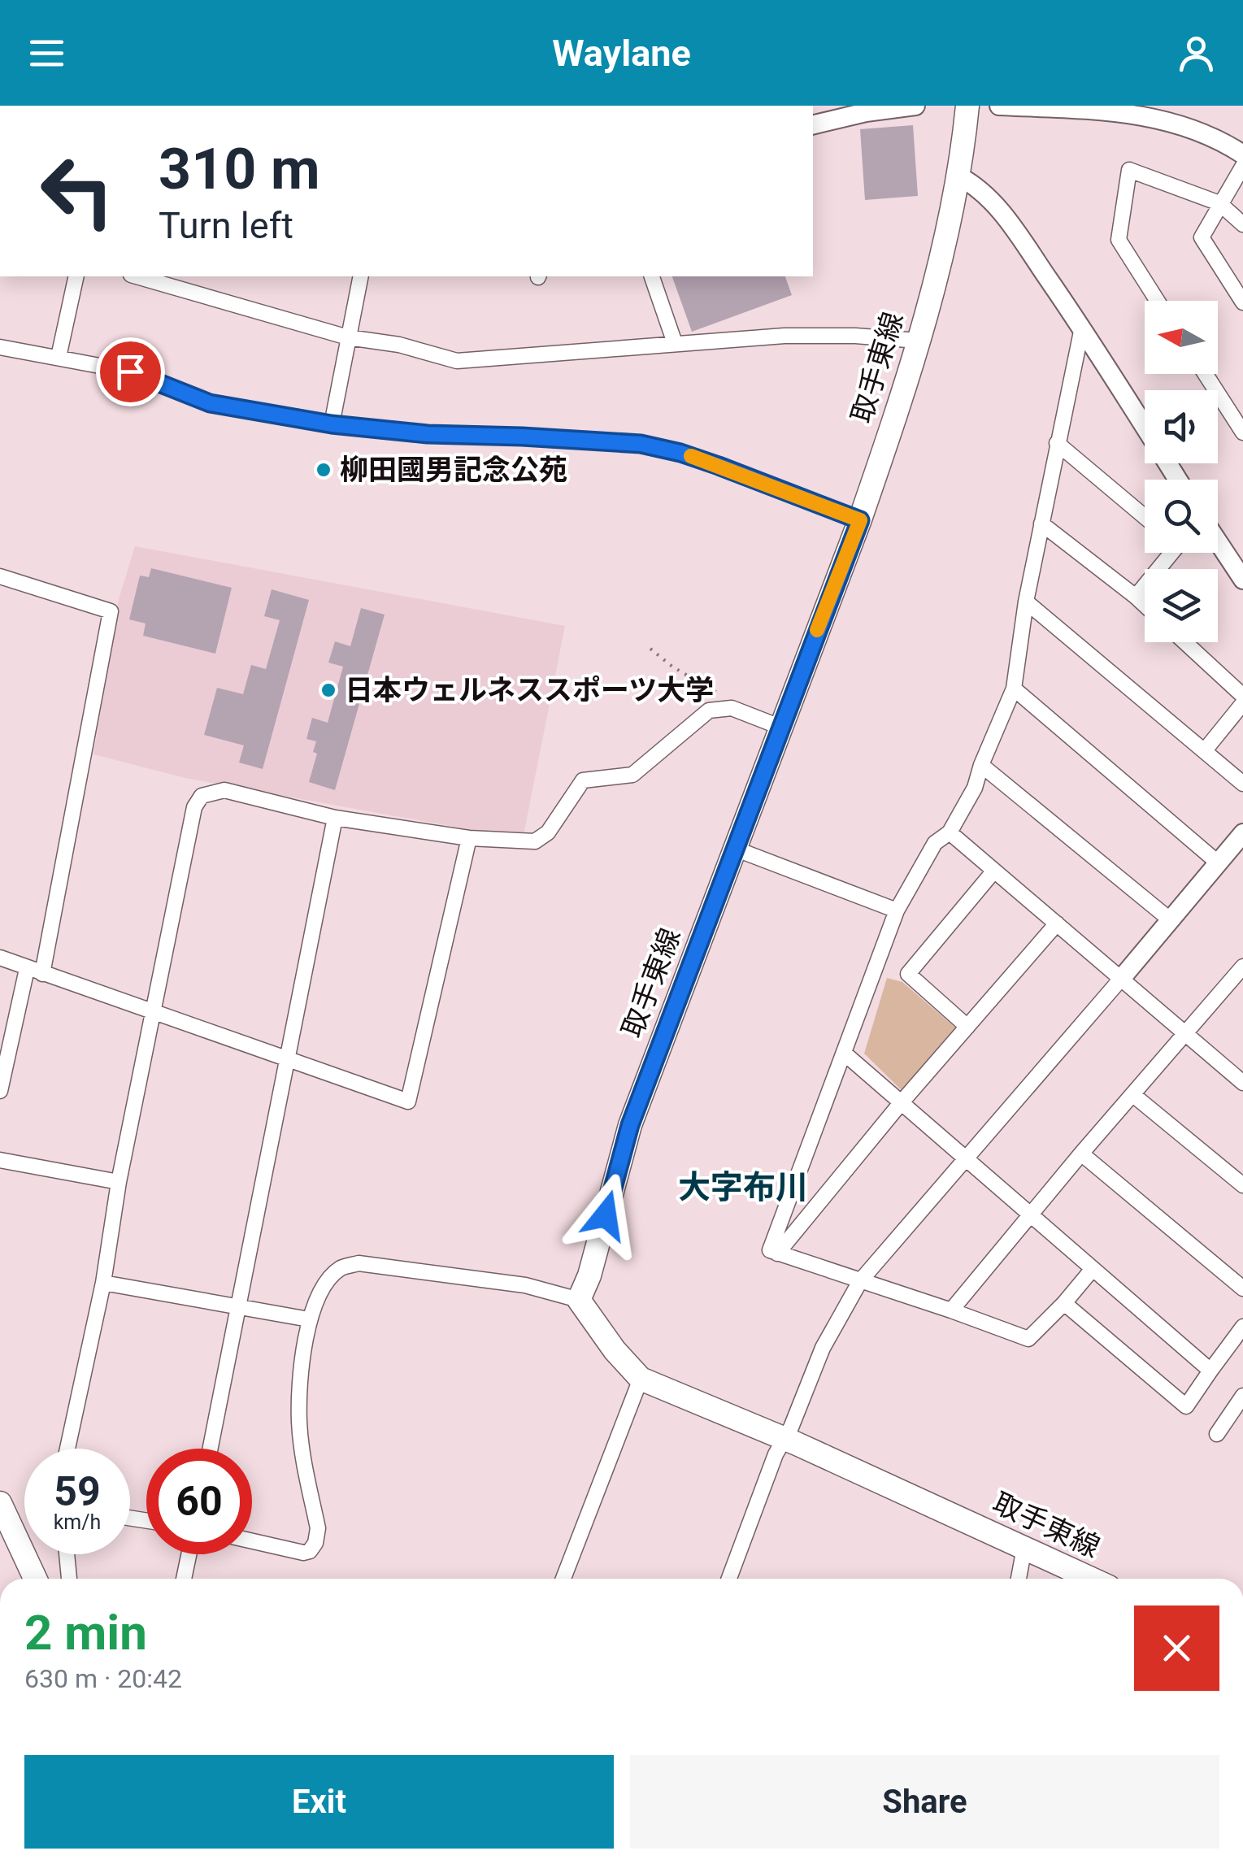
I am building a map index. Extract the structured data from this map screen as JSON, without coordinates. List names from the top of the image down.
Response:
{
  "streets": {
    "main road": ["取手東線"]
  },
  "districts": ["大字布川"],
  "places": ["柳田國男記念公苑", "日本ウェルネススポーツ大学"],
  "north": "left",
  "page": {
    "header": "Waylane",
    "turn": ["310 m", "Turn left"],
    "speed": "59 km/h",
    "limit": "60",
    "heading": ["2 min", "630 m · 20:42"],
    "buttons": ["Exit", "Share"]
  }
}
